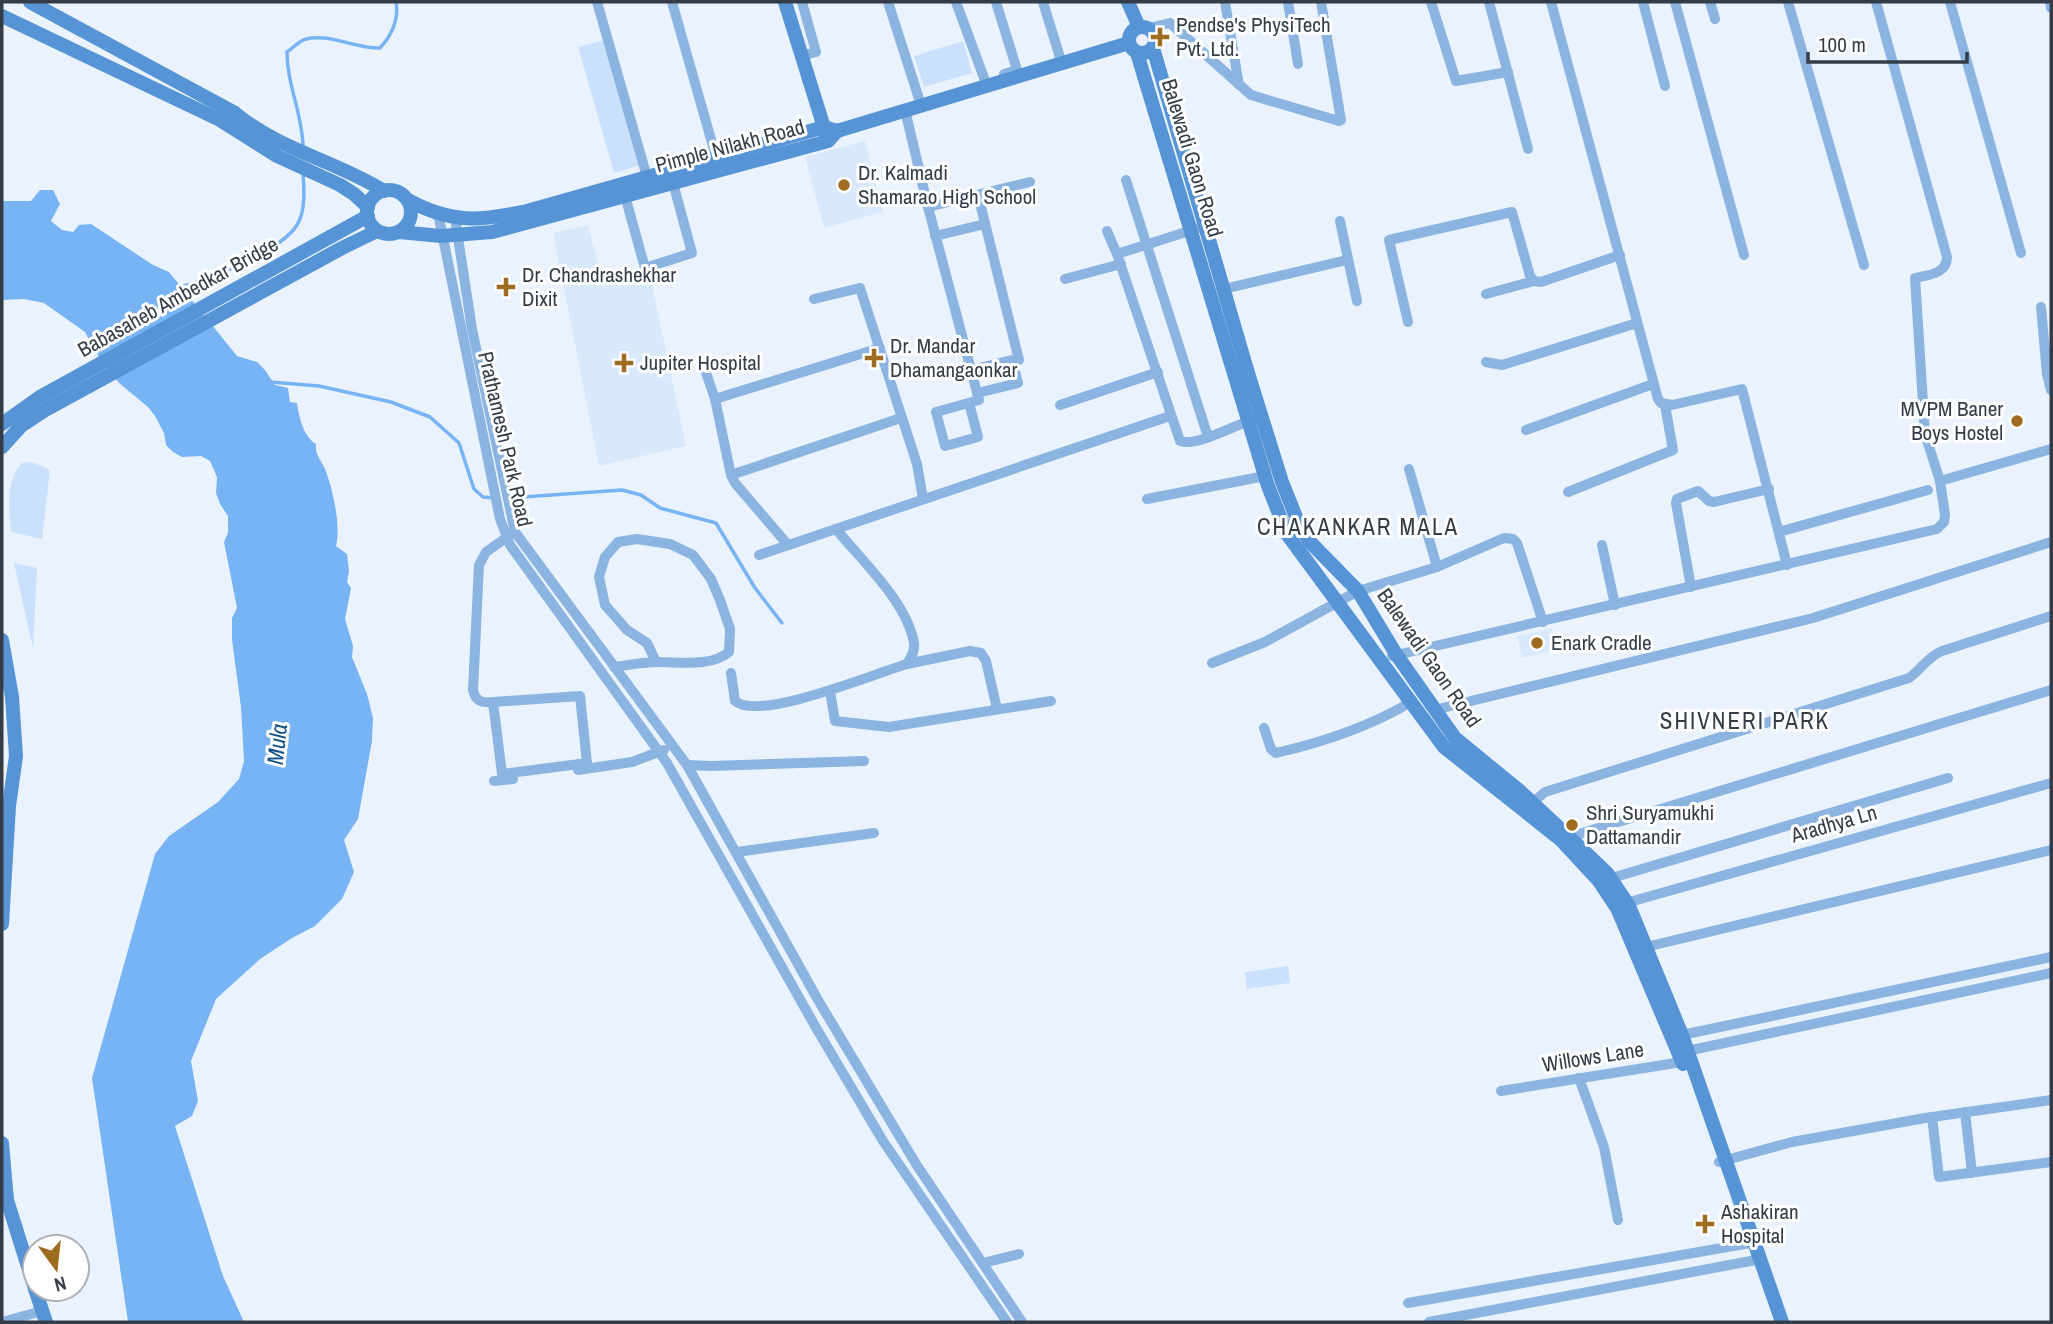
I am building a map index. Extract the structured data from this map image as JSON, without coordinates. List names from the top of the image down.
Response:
{
  "streets": {
    "main road": ["Pimple Nilakh Road", "Balewadi Gaon Road", "Babasaheb Ambedkar Bridge"],
    "street": ["Prathamesh Park Road", "Aradhya Ln", "Willows Lane"]
  },
  "crossings": [
    ["Pimple Nilakh Road", "Prathamesh Park Road"],
    ["Balewadi Gaon Road", "Aradhya Ln"],
    ["Balewadi Gaon Road", "Willows Lane"]
  ],
  "districts": ["CHAKANKAR MALA", "SHIVNERI PARK"],
  "water": ["Mula"],
  "places": {
    "health": [
      "Pendse's PhysiTech Pvt. Ltd.",
      "Dr. Chandrashekhar Dixit",
      "Dr. Mandar Dhamangaonkar",
      "Jupiter Hospital",
      "Ashakiran Hospital"
    ],
    "other": [
      "Dr. Kalmadi Shamarao High School",
      "MVPM Baner Boys Hostel",
      "Enark Cradle",
      "Shri Suryamukhi Dattamandir"
    ]
  },
  "scale_bar": "100 m",
  "north": "bottom"
}
